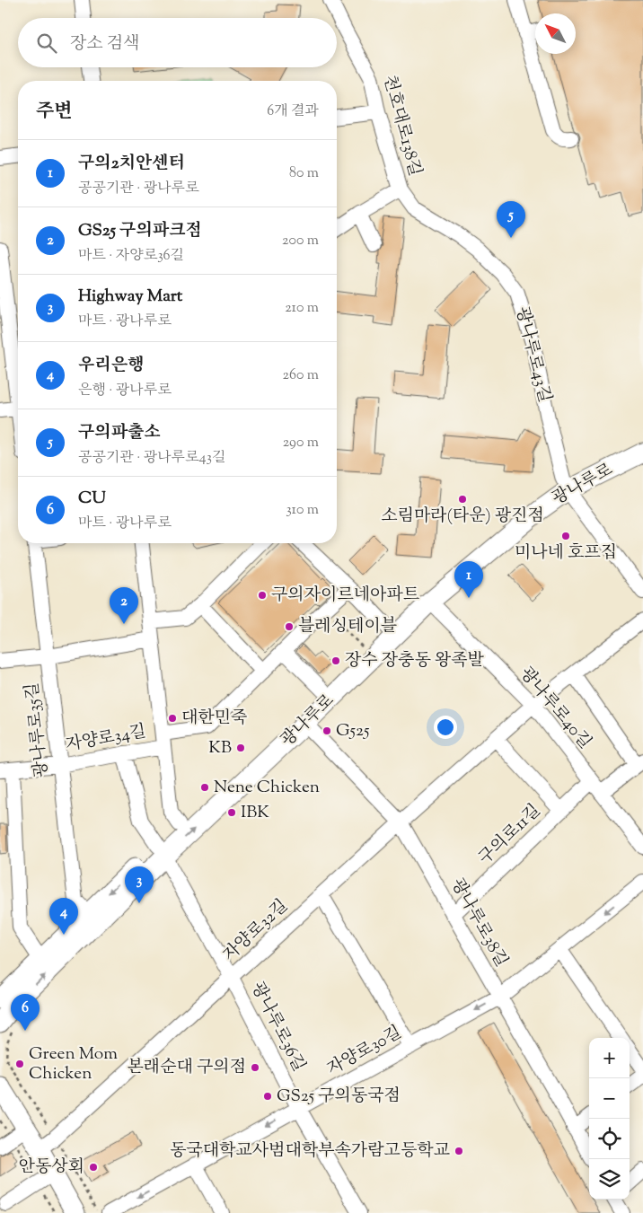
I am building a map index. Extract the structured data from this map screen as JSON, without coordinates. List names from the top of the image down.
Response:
{
  "streets": {
    "main road": ["광나루로"],
    "street": [
      "천호대로138길",
      "광나루로43길",
      "광나루로40길",
      "광나루로35길",
      "자양로34길",
      "구의로11길",
      "광나루로38길",
      "자양로32길",
      "광나루로36길",
      "자양로30길"
    ]
  },
  "crossings": [
    ["천호대로138길", "광나루로43길"],
    ["광나루로43길", "광나루로"],
    ["광나루로", "광나루로40길"],
    ["광나루로", "광나루로35길"],
    ["광나루로", "자양로34길"],
    ["광나루로", "광나루로38길"],
    ["광나루로", "광나루로36길"],
    ["광나루로40길", "구의로11길"],
    ["광나루로40길", "자양로32길"],
    ["광나루로35길", "자양로34길"],
    ["구의로11길", "광나루로38길"],
    ["구의로11길", "자양로32길"],
    ["광나루로38길", "자양로32길"],
    ["광나루로38길", "자양로30길"],
    ["자양로32길", "광나루로36길"],
    ["광나루로36길", "자양로30길"]
  ],
  "one_way": ["자양로30길"],
  "places": [
    "소림마라(타운) 광진점",
    "미나네 호프집",
    "구의자이르네아파트",
    "블레싱테이블",
    "장수 장충동 왕족발",
    "대한민죽",
    "G525",
    "KB",
    "Nene Chicken",
    "IBK",
    "Green Mom Chicken",
    "본래순대 구의점",
    "GS25 구의동국점",
    "동국대학교사범대학부속가람고등학교",
    "안동상회"
  ],
  "north": "top left",
  "page": {
    "search": "장소 검색",
    "heading": ["주변", "6개 결과"],
    "list": [
      {
        "mark": "1",
        "name": "구의2치안센터",
        "note": "공공기관 · 광나루로",
        "value": "80 m"
      },
      {
        "mark": "2",
        "name": "GS25 구의파크점",
        "note": "마트 · 자양로36길",
        "value": "200 m"
      },
      {
        "mark": "3",
        "name": "Highway Mart",
        "note": "마트 · 광나루로",
        "value": "210 m"
      },
      {
        "mark": "4",
        "name": "우리은행",
        "note": "은행 · 광나루로",
        "value": "260 m"
      },
      {
        "mark": "5",
        "name": "구의파출소",
        "note": "공공기관 · 광나루로43길",
        "value": "290 m"
      },
      {
        "mark": "6",
        "name": "CU",
        "note": "마트 · 광나루로",
        "value": "310 m"
      }
    ],
    "pins": [
      "5",
      "1",
      "2",
      "3",
      "4",
      "6"
    ],
    "map_buttons": ["+", "−"]
  }
}
